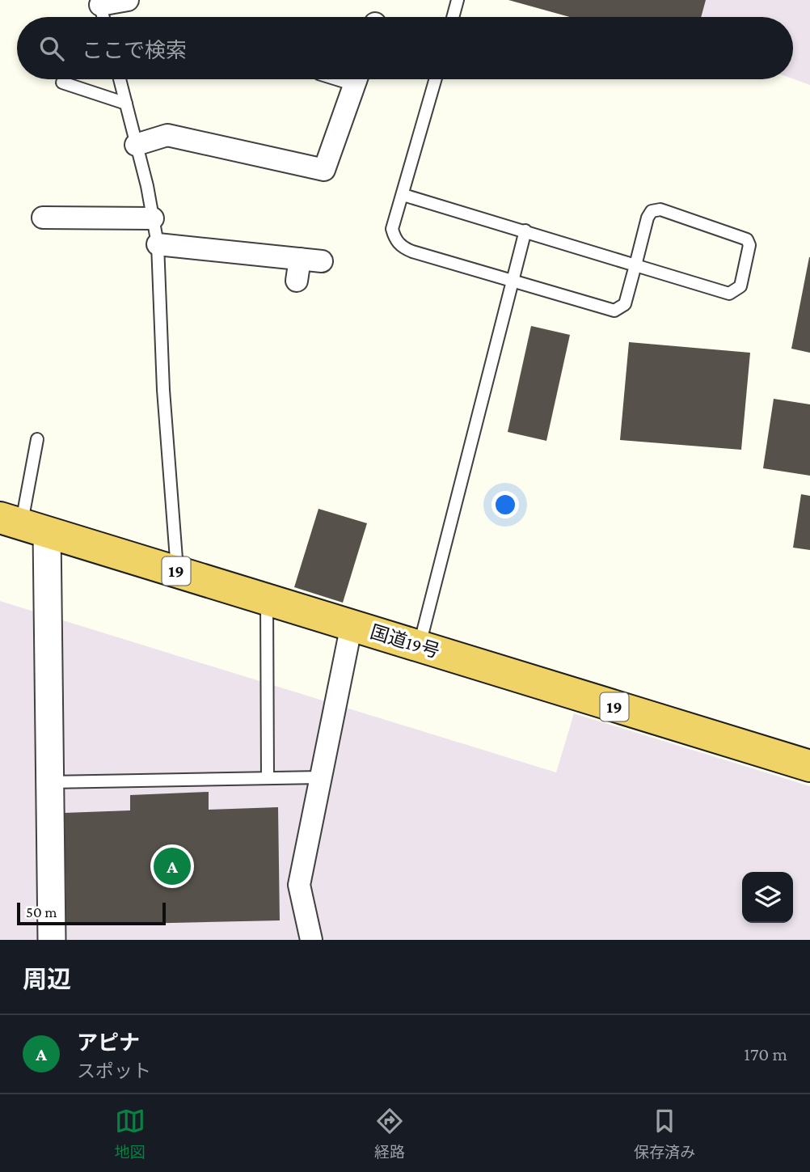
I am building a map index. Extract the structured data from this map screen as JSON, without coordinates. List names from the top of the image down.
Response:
{
  "streets": {
    "highway": ["19", "国道19号"]
  },
  "scale_bar": "50 m",
  "page": {
    "search": "ここで検索",
    "pins": "A",
    "scale": "50 m",
    "heading": "周辺",
    "list": [
      {
        "mark": "A",
        "name": "アピナ",
        "note": "スポット",
        "value": "170 m"
      }
    ],
    "nav": ["地図", "経路", "保存済み"]
  }
}
